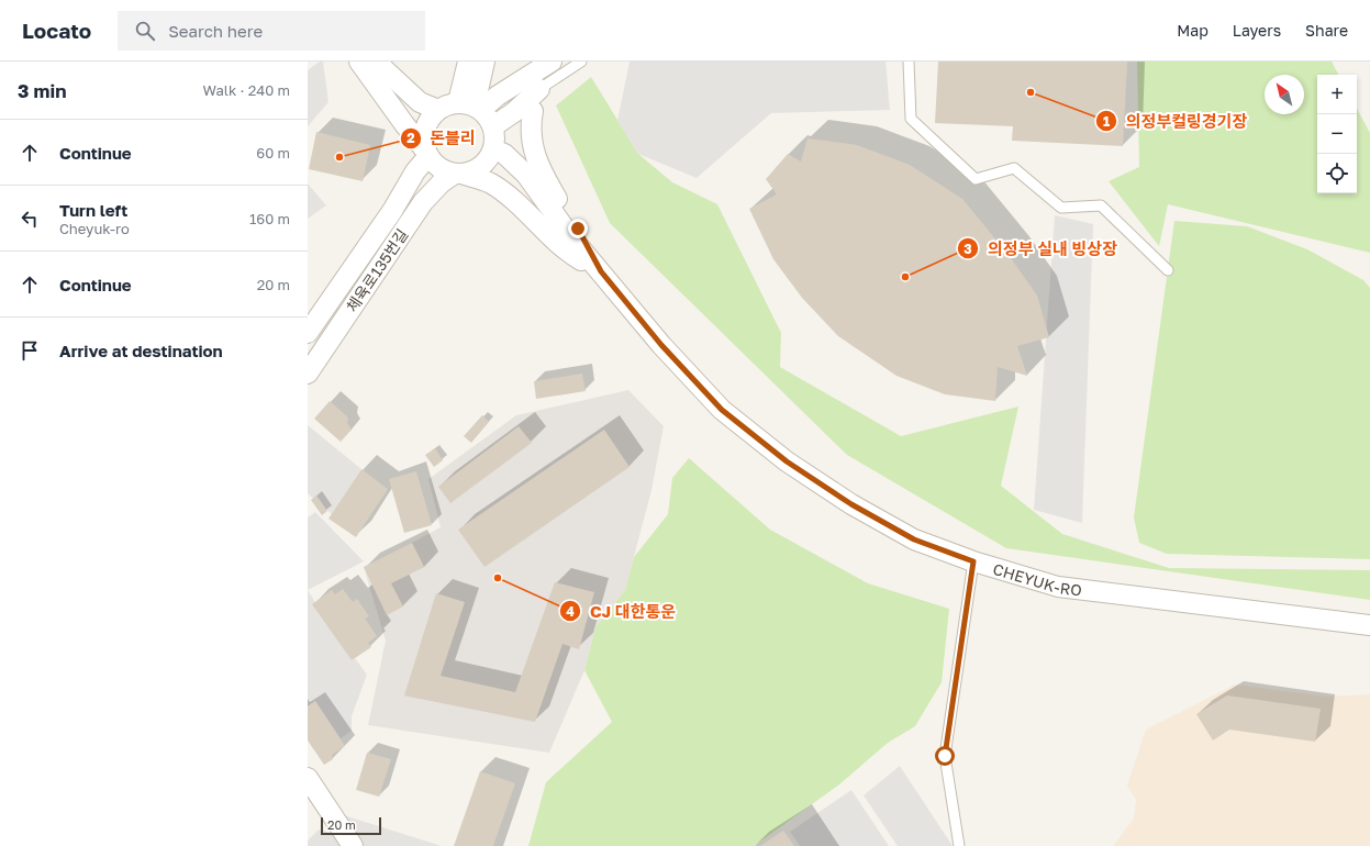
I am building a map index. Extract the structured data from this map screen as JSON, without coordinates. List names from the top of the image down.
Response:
{
  "streets": {
    "street": ["체육로135번길", "CHEYUK-RO"]
  },
  "places": [
    "의정부컬링경기장",
    "돈블리",
    "의정부 실내 빙상장",
    "CJ 대한통운"
  ],
  "scale_bar": "20 m",
  "north": "top left",
  "page": {
    "header": "Locato",
    "search": "Search here",
    "nav": ["Map", "Layers", "Share"],
    "heading": ["3 min", "Walk · 240 m"],
    "map_buttons": ["+", "−"],
    "list": [
      ["Continue", "60 m"],
      ["Turn left", "Cheyuk-ro", "160 m"],
      ["Continue", "20 m"],
      "Arrive at destination"
    ],
    "scale": "20 m"
  }
}
